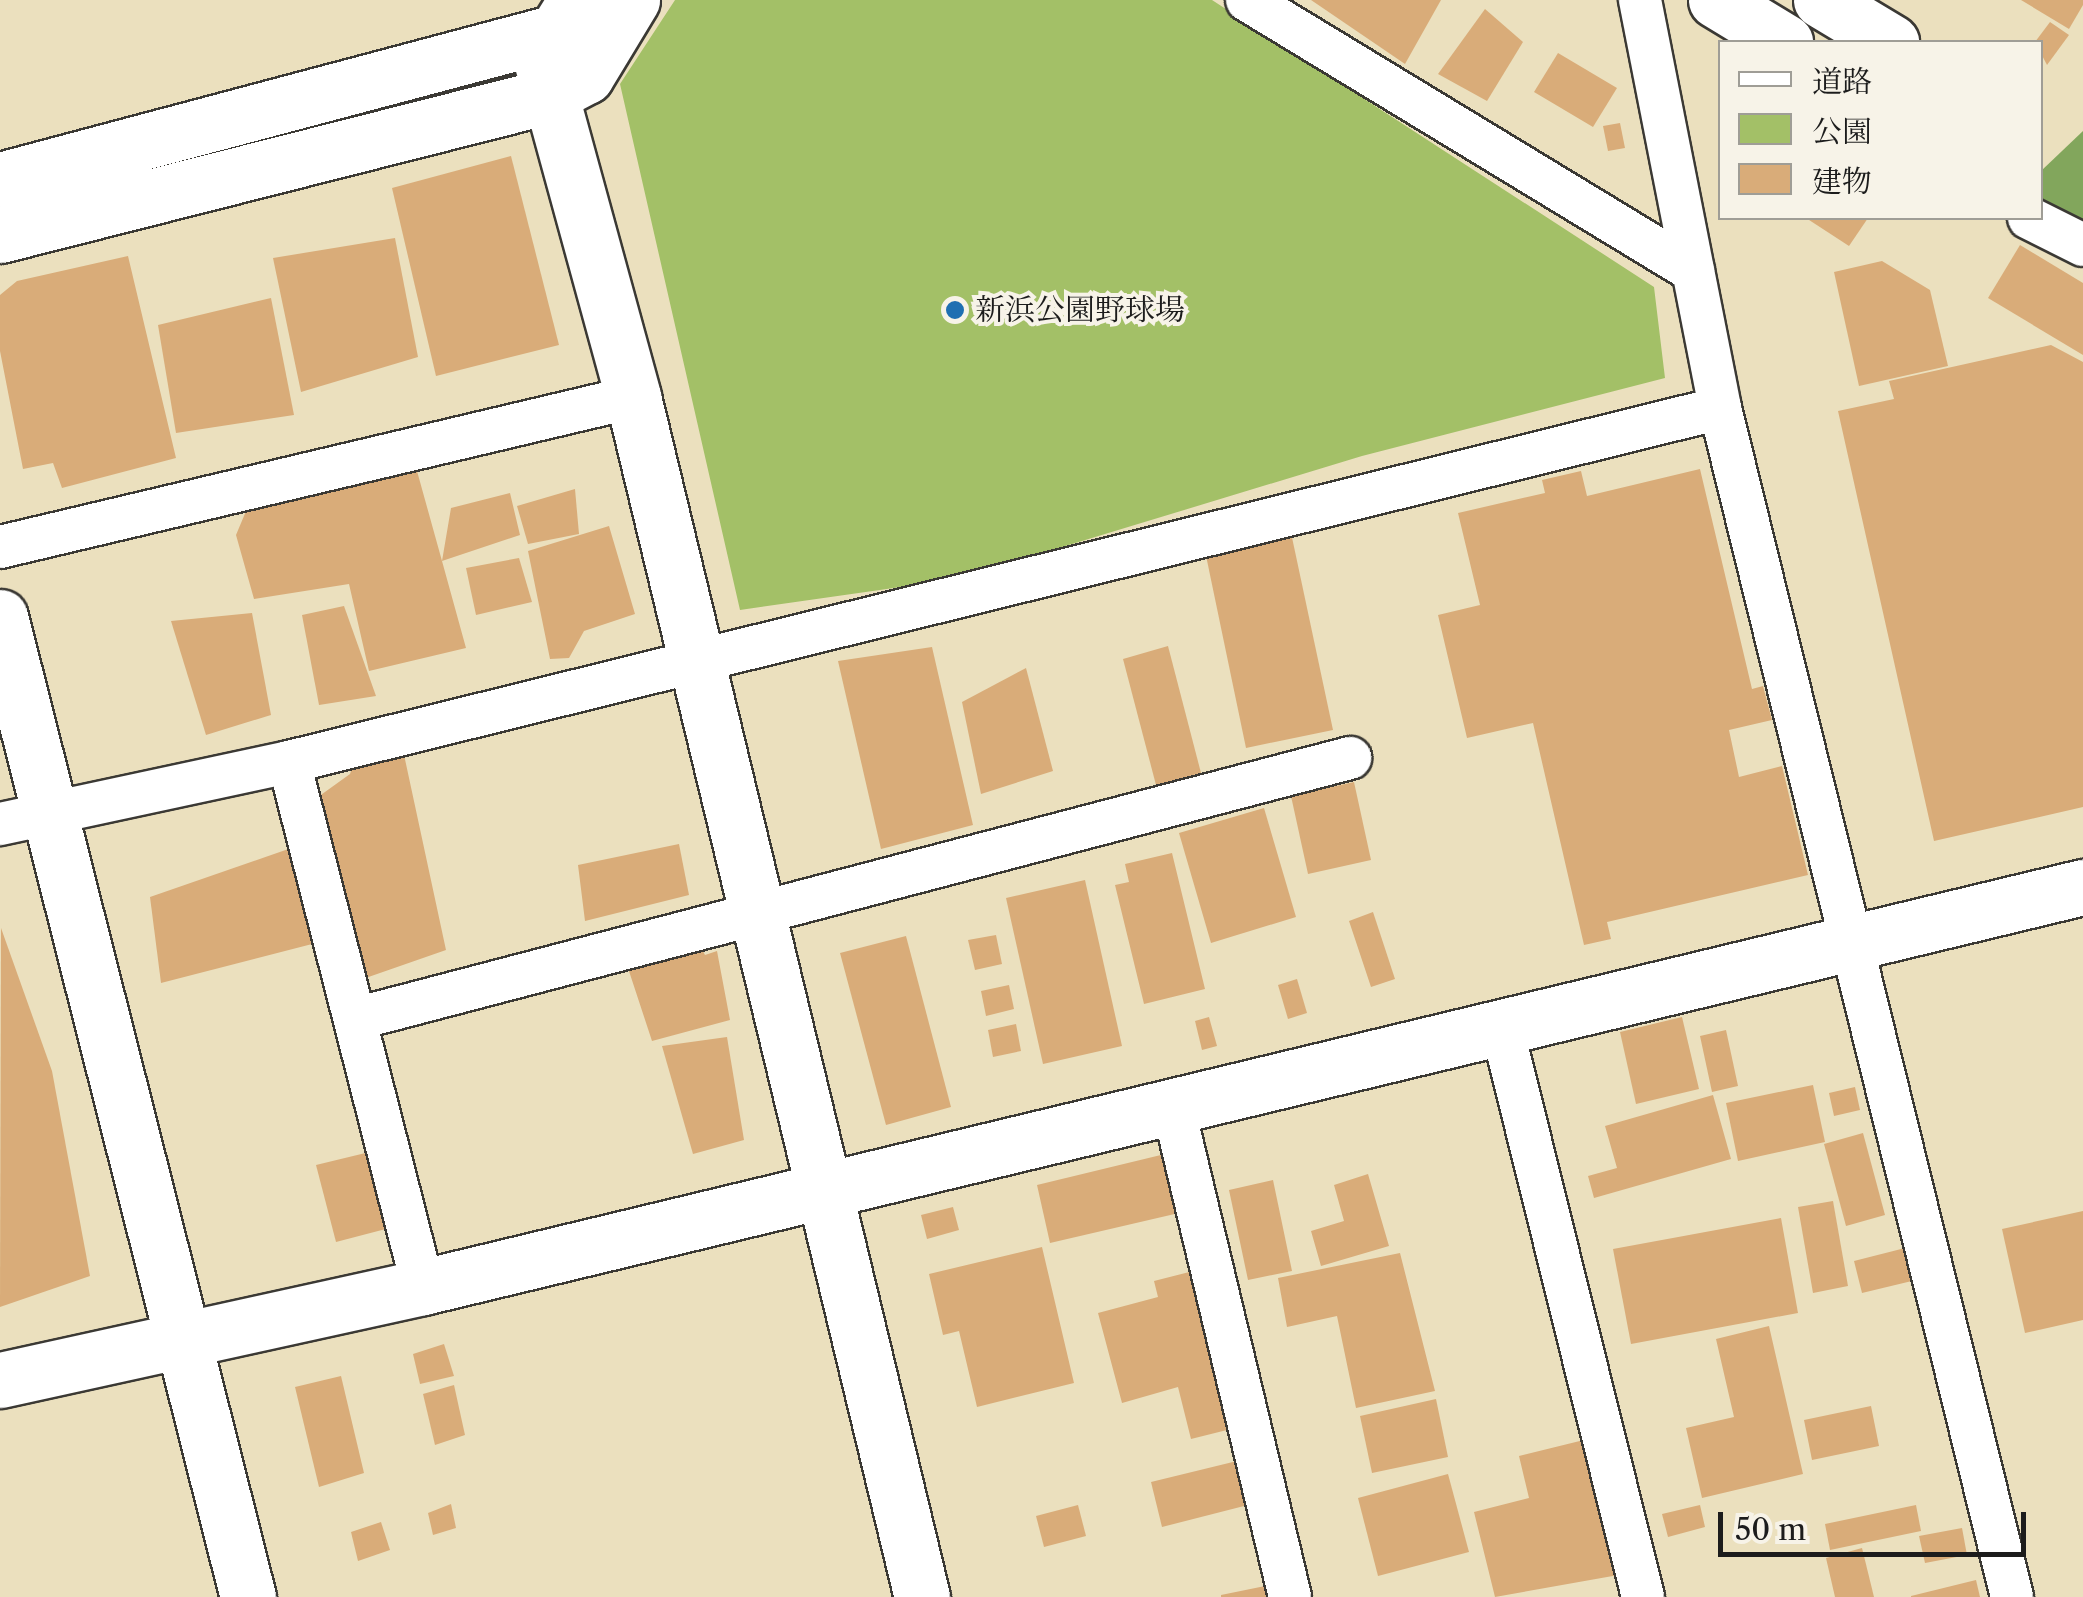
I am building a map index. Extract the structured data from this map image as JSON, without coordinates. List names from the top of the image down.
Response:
{
  "places": ["新浜公園野球場"],
  "legend": ["道路", "公園", "建物"],
  "scale_bar": "50 m"
}
